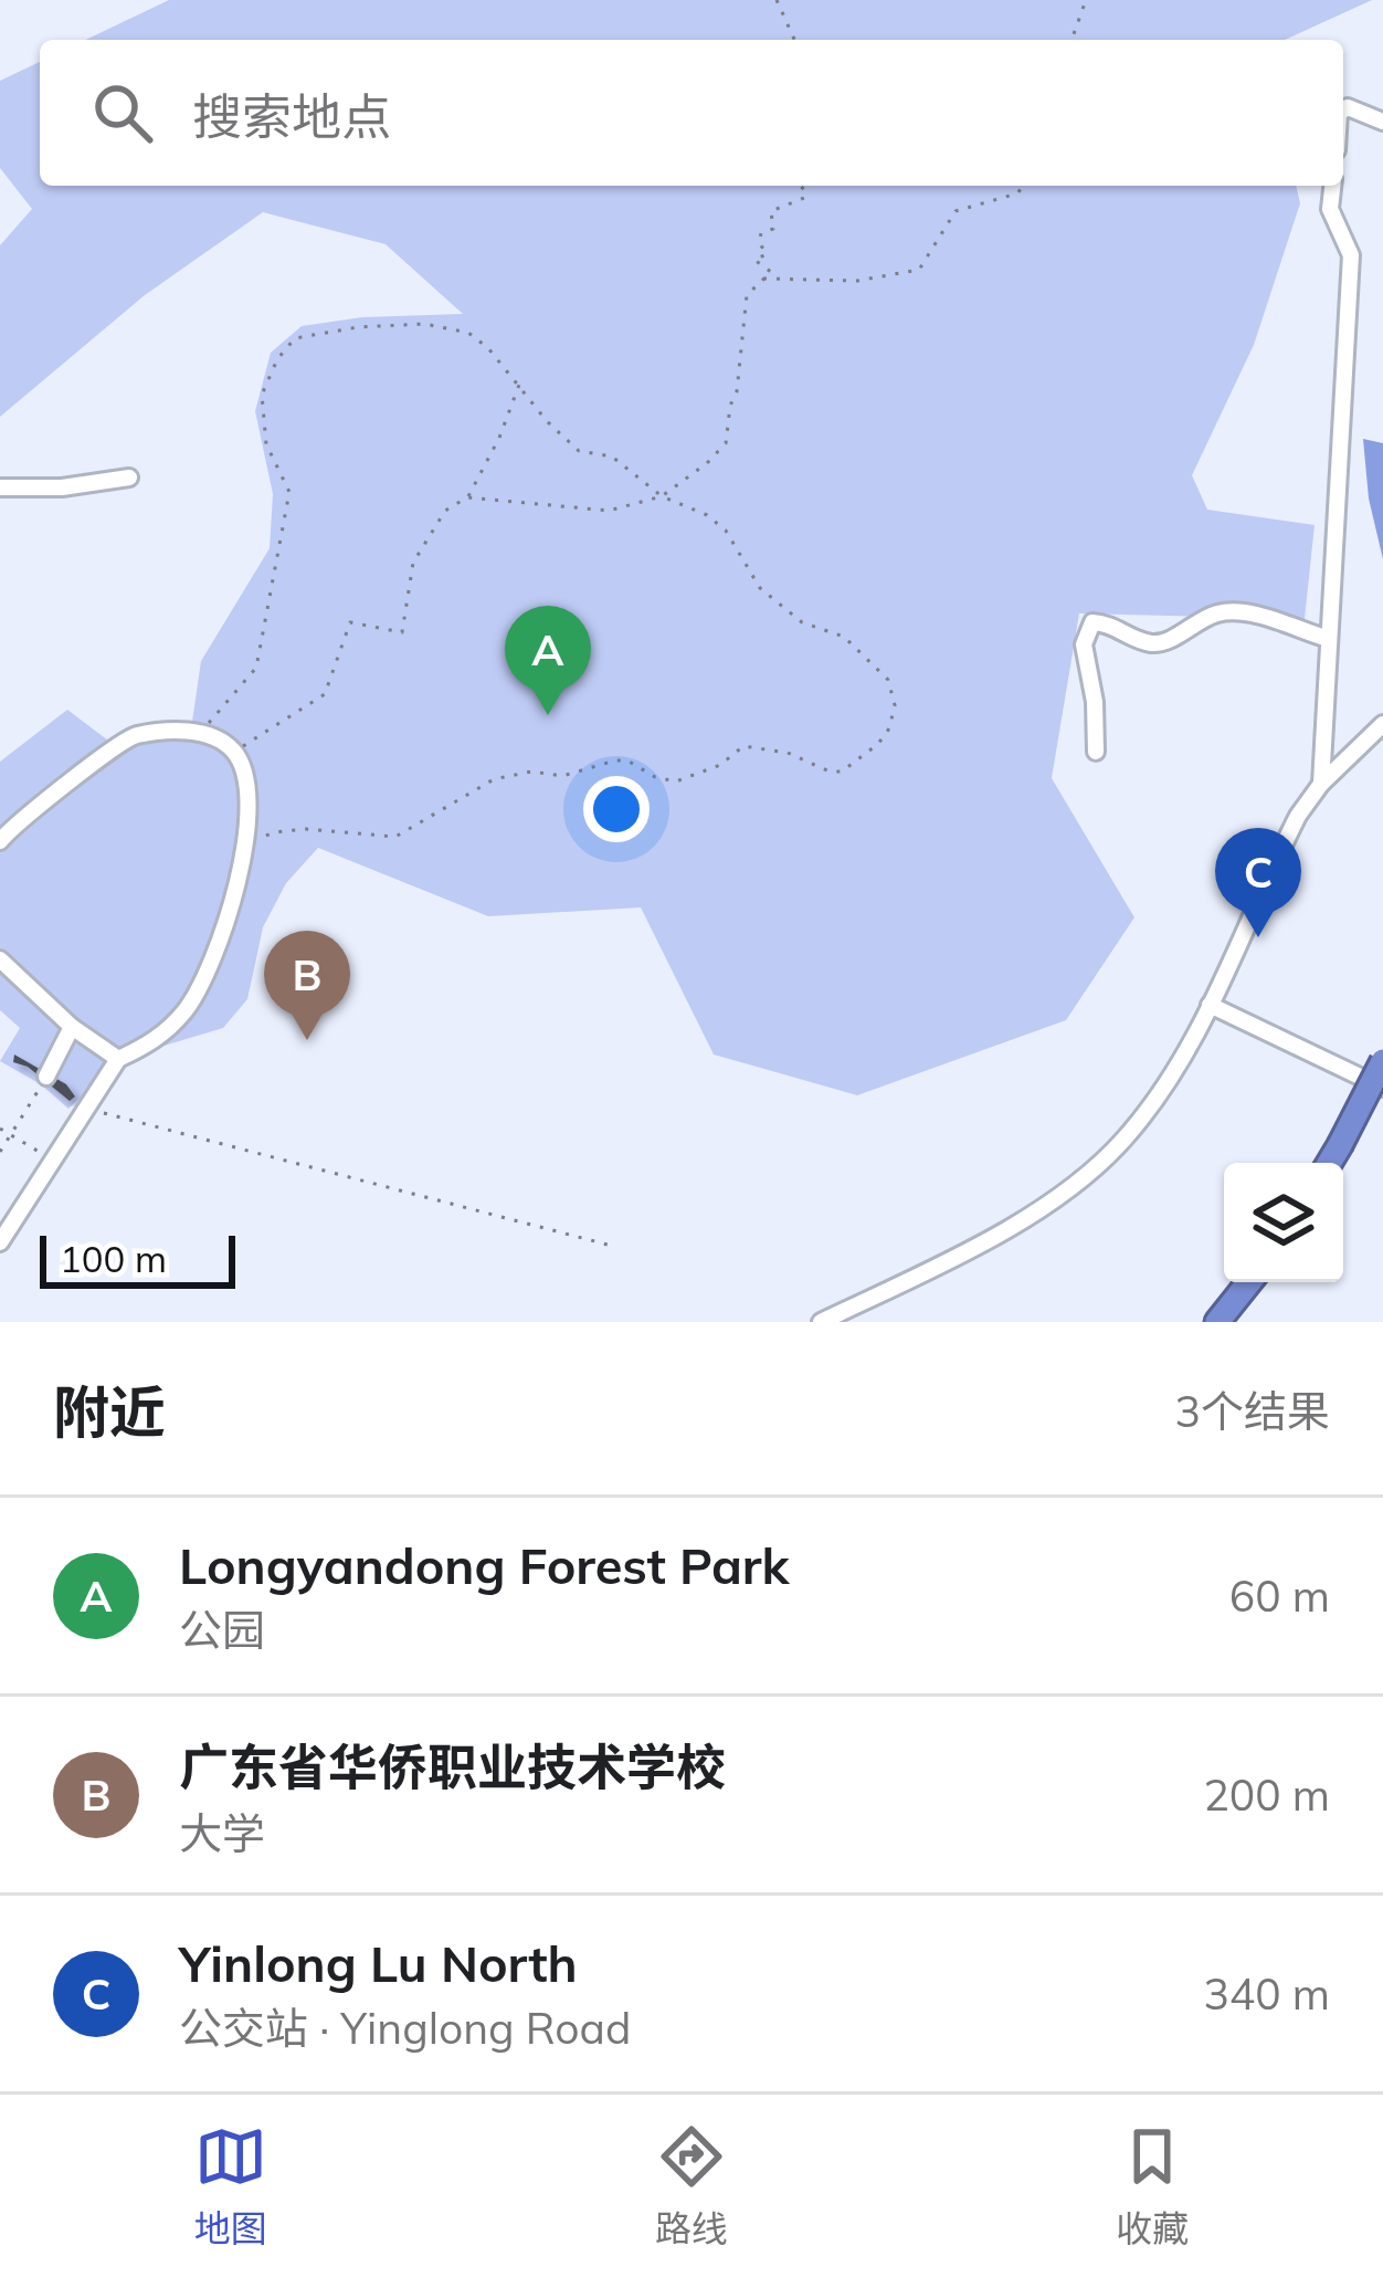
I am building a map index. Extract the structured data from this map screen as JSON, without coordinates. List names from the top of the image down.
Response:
{
  "scale_bar": "100 m",
  "page": {
    "search": "搜索地点",
    "pins": ["A", "C", "B"],
    "scale": "100 m",
    "heading": ["附近", "3个结果"],
    "list": [
      {
        "mark": "A",
        "name": "Longyandong Forest Park",
        "note": "公园",
        "value": "60 m"
      },
      {
        "mark": "B",
        "name": "广东省华侨职业技术学校",
        "note": "大学",
        "value": "200 m"
      },
      {
        "mark": "C",
        "name": "Yinlong Lu North",
        "note": "公交站 · Yinglong Road",
        "value": "340 m"
      }
    ],
    "nav": ["地图", "路线", "收藏"]
  }
}
